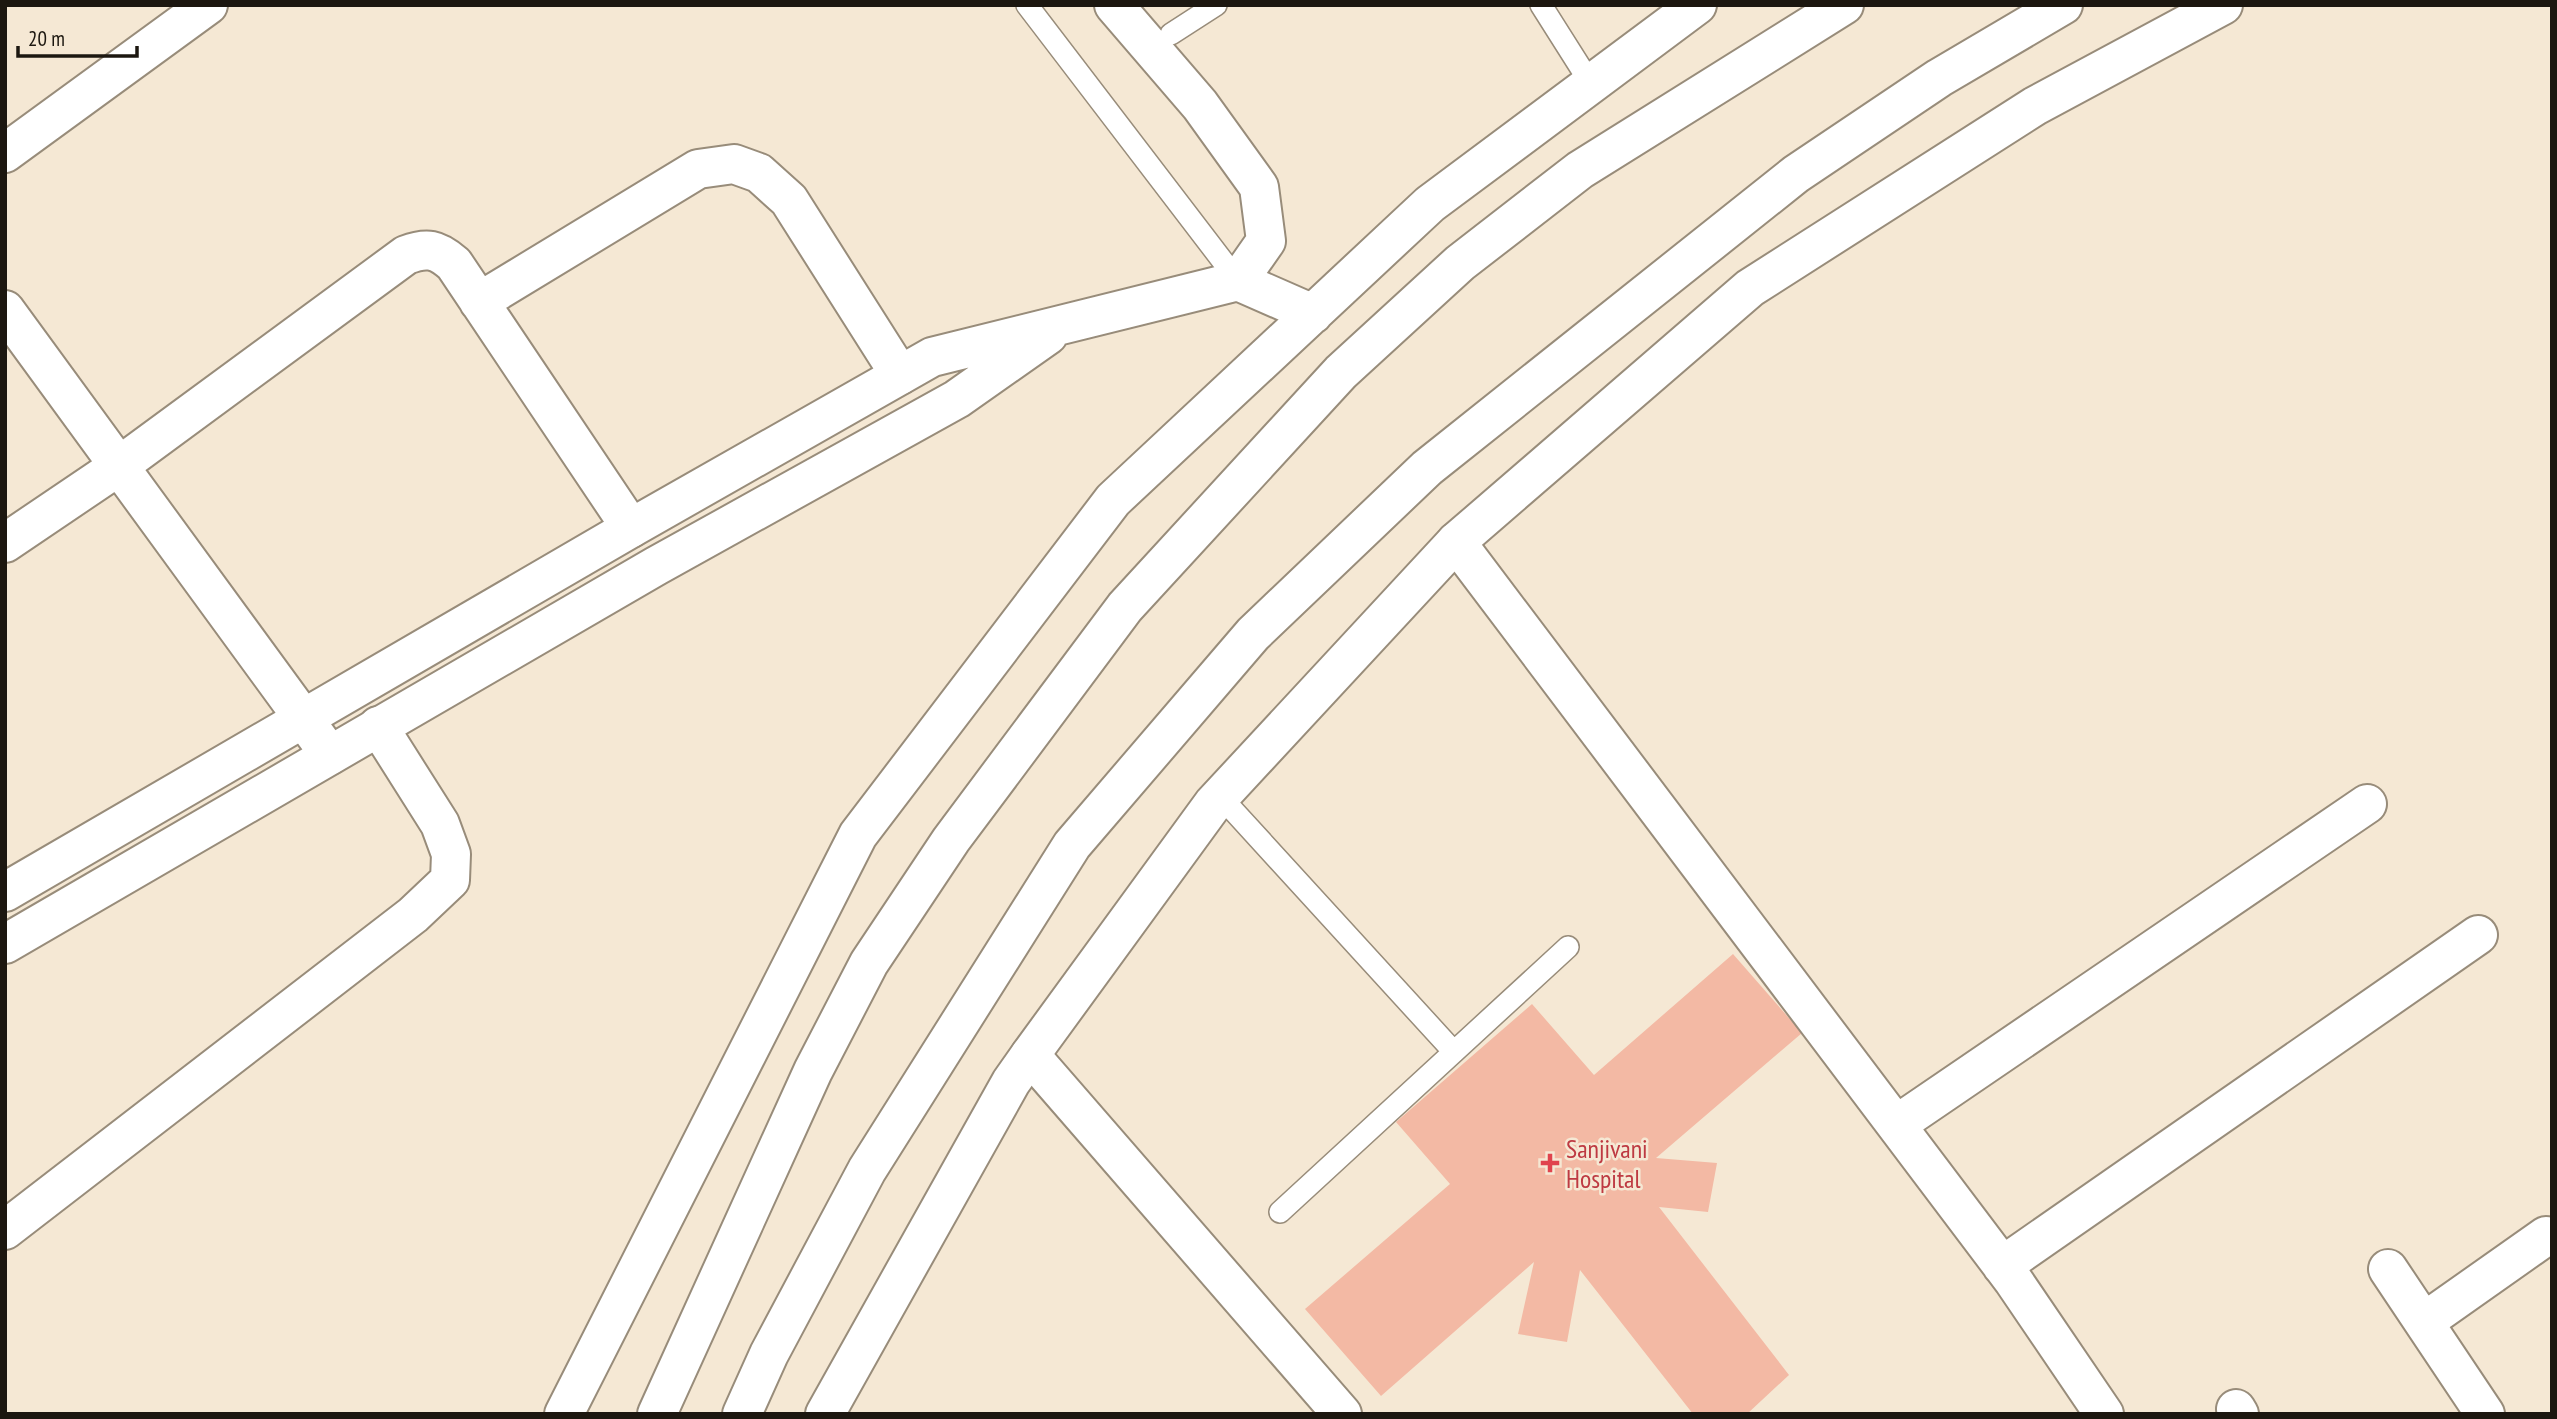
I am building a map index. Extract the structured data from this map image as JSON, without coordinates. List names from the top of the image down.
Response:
{
  "places": {
    "health": ["Sanjivani Hospital"]
  },
  "scale_bar": "20 m"
}
